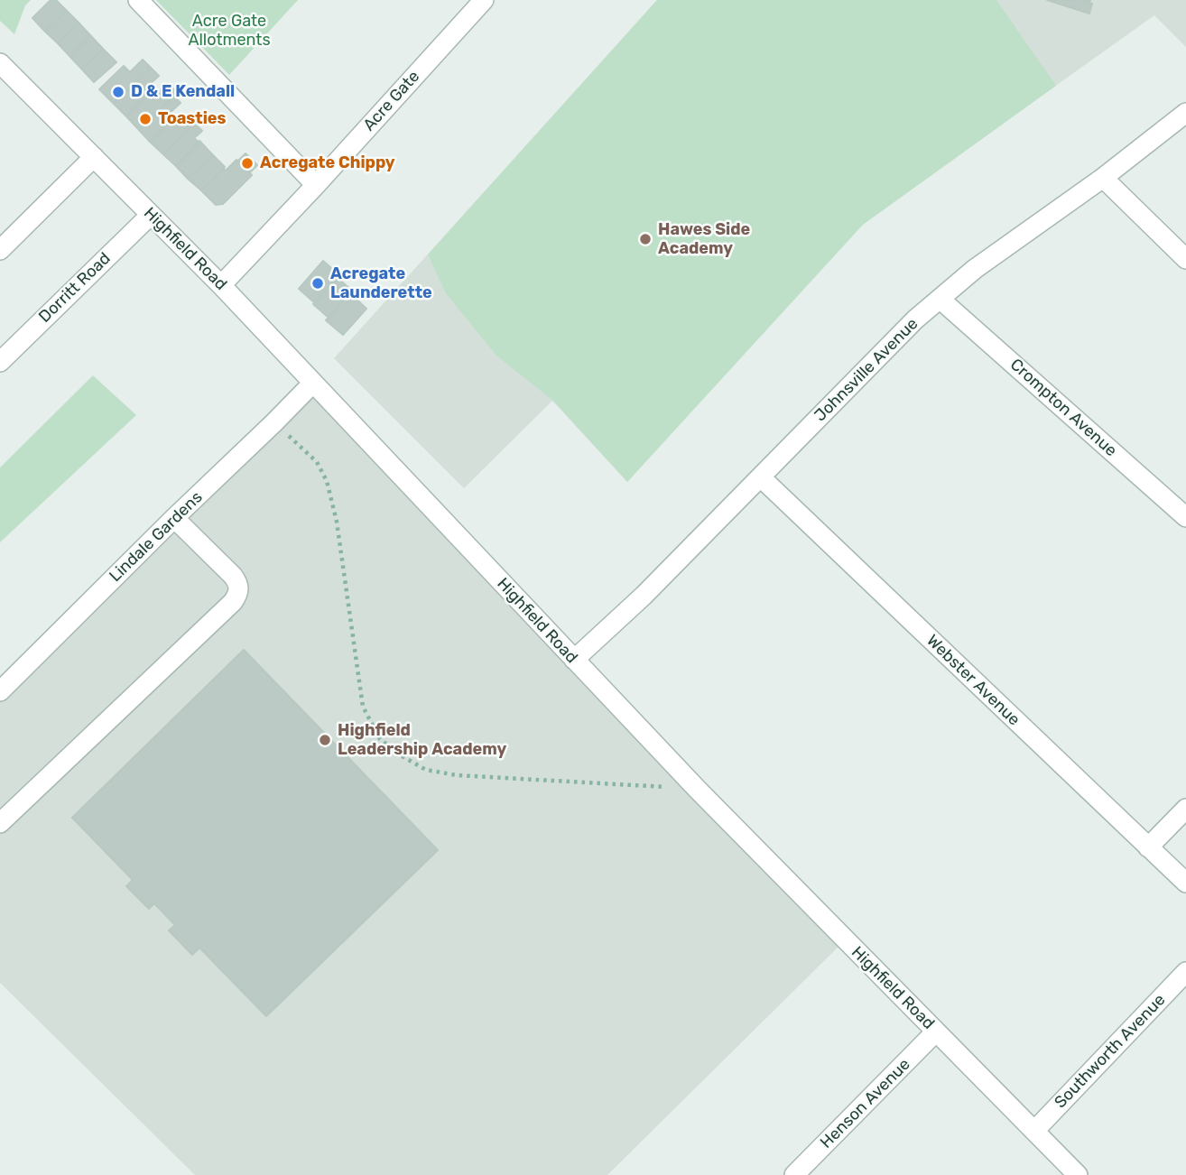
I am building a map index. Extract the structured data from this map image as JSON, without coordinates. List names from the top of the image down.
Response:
{
  "streets": {
    "street": [
      "Acre Gate",
      "Highfield Road",
      "Dorritt Road",
      "Johnsville Avenue",
      "Crompton Avenue",
      "Lindale Gardens",
      "Webster Avenue",
      "Southworth Avenue",
      "Henson Avenue"
    ]
  },
  "crossings": [
    ["Acre Gate", "Highfield Road"],
    ["Highfield Road", "Dorritt Road"],
    ["Highfield Road", "Johnsville Avenue"],
    ["Highfield Road", "Lindale Gardens"],
    ["Highfield Road", "Southworth Avenue"],
    ["Highfield Road", "Henson Avenue"],
    ["Johnsville Avenue", "Crompton Avenue"],
    ["Johnsville Avenue", "Webster Avenue"]
  ],
  "parks": ["Acre Gate Allotments"],
  "places": [
    "D & E Kendall",
    "Toasties",
    "Acregate Chippy",
    "Hawes Side Academy",
    "Acregate Launderette",
    "Highfield Leadership Academy"
  ]
}
